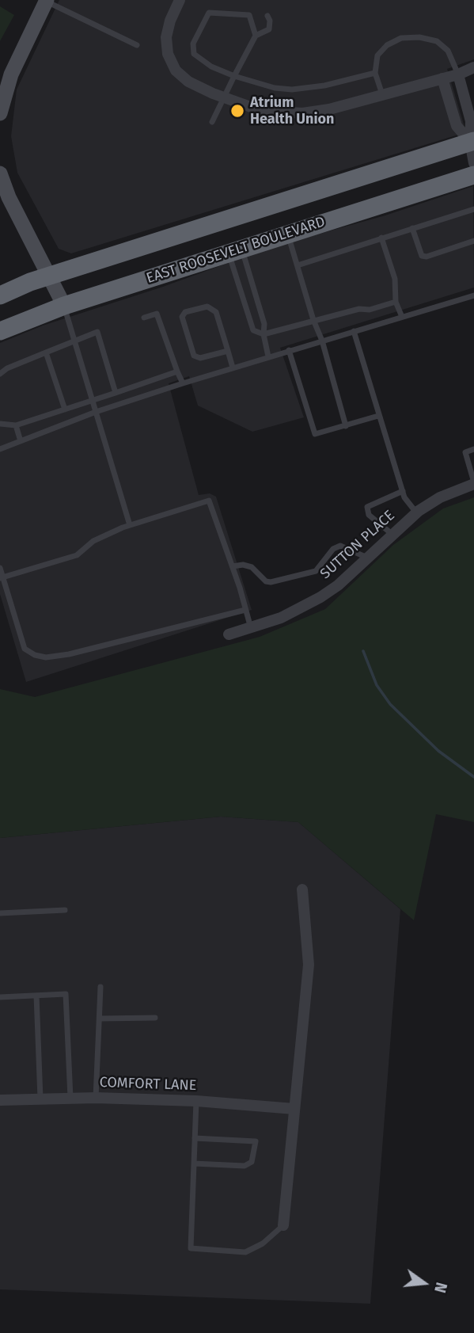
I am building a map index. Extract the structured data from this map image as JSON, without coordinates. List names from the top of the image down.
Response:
{
  "streets": {
    "highway": ["EAST ROOSEVELT BOULEVARD"],
    "street": ["SUTTON PLACE", "COMFORT LANE"]
  },
  "places": ["Atrium Health Union"],
  "north": "right"
}
